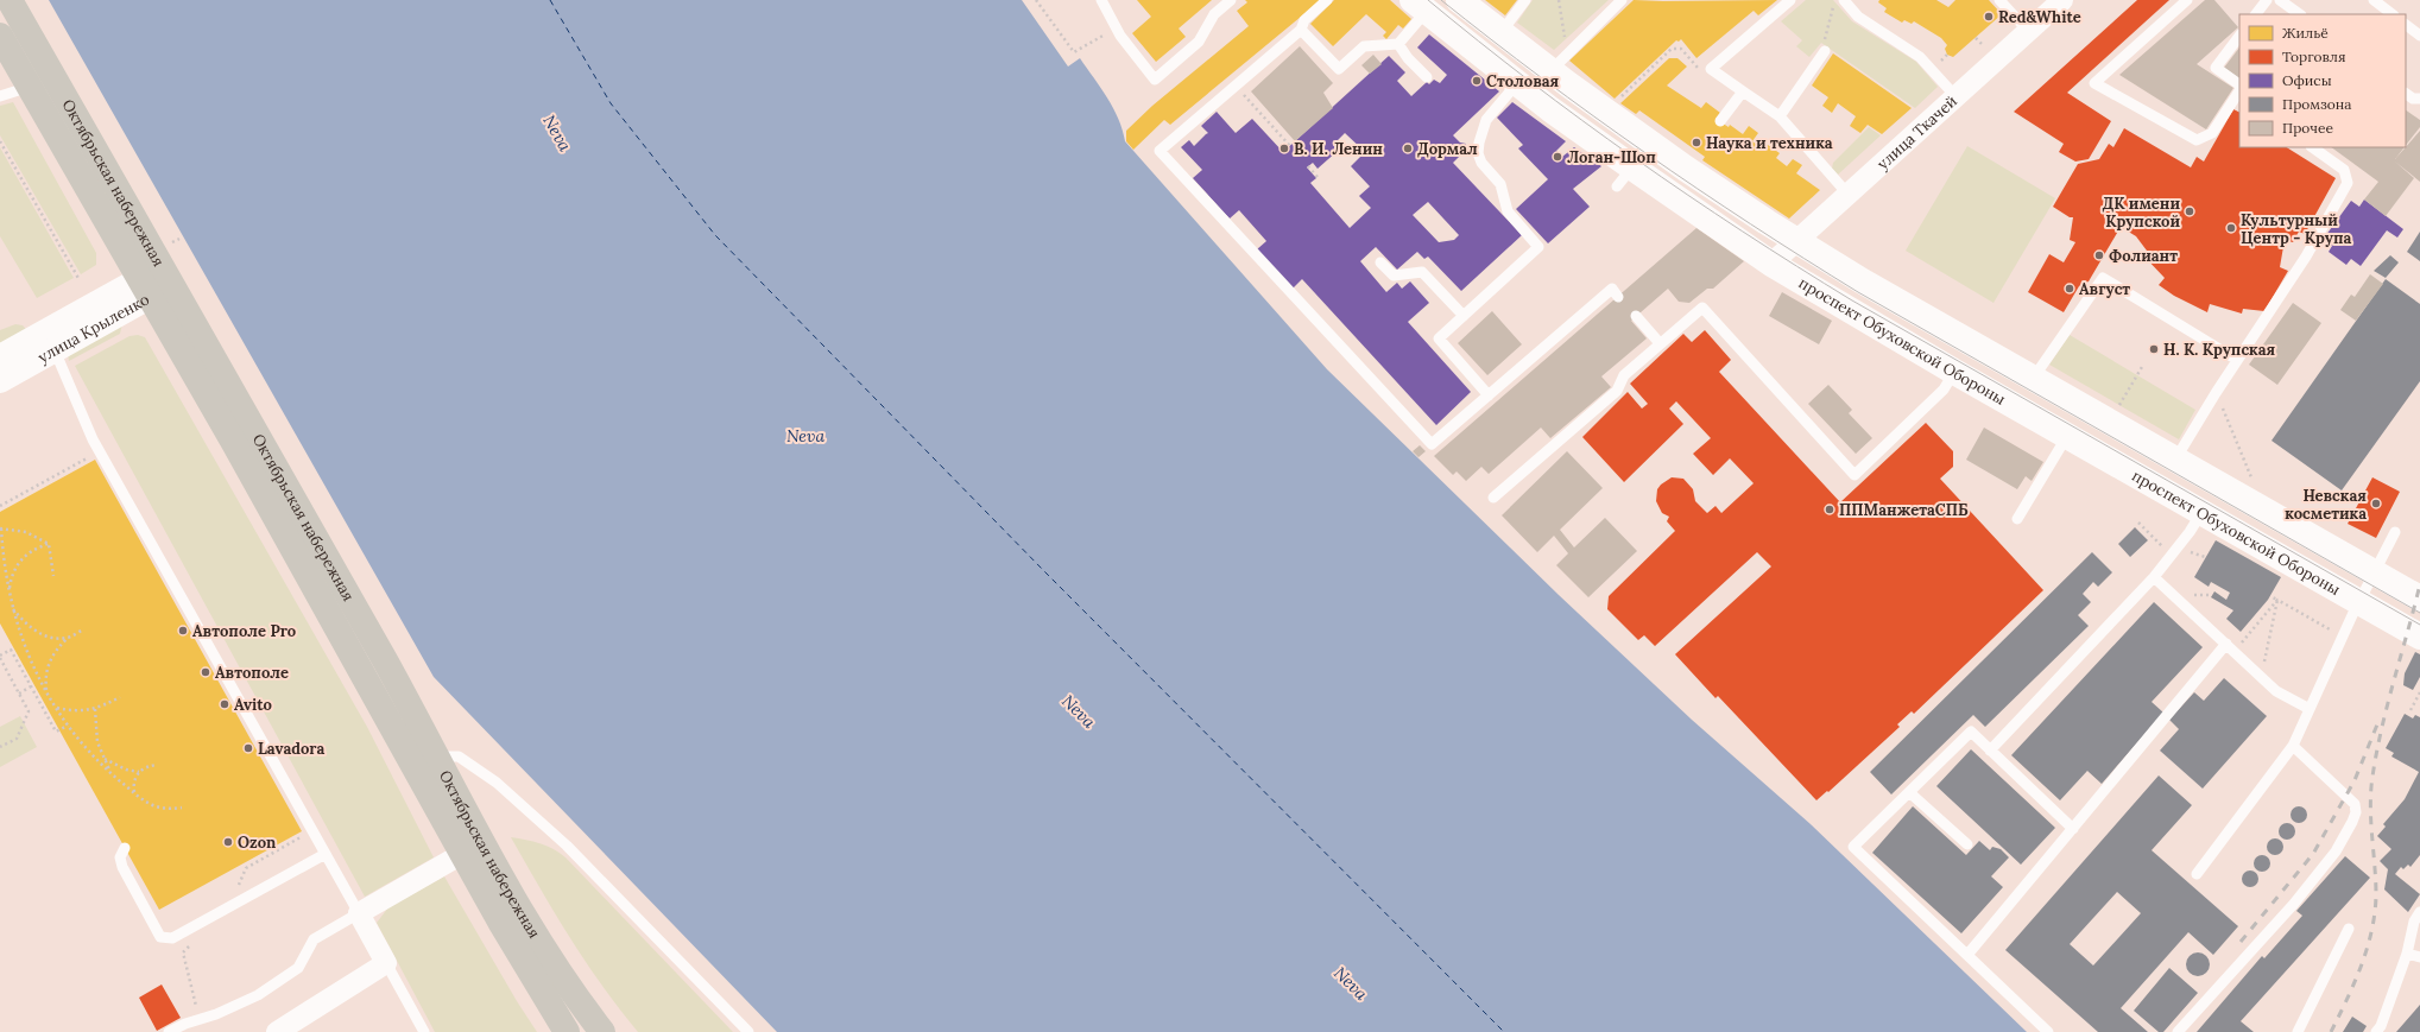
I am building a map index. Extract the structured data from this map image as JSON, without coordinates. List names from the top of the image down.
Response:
{
  "streets": {
    "main road": ["Октябрьская набережная", "улица Крыленко", "проспект Обуховской Обороны"],
    "street": ["улица Ткачей"]
  },
  "crossings": [
    ["улица Ткачей", "проспект Обуховской Обороны"],
    ["Октябрьская набережная", "улица Крыленко"]
  ],
  "water": ["Neva"],
  "places": [
    "Red&White",
    "Столовая",
    "Наука и техника",
    "В. И. Ленин",
    "Дормал",
    "Логан-Шоп",
    "ДК имени Крупской",
    "Культурный Центр - Крупа",
    "Фолиант",
    "Август",
    "Н. К. Крупская",
    "Невская косметика",
    "ППМанжетаСПБ",
    "Автополе Pro",
    "Автополе",
    "Avito",
    "Lavadora",
    "Ozon"
  ],
  "legend": [
    "Жильё",
    "Торговля",
    "Офисы",
    "Промзона",
    "Прочее"
  ]
}
